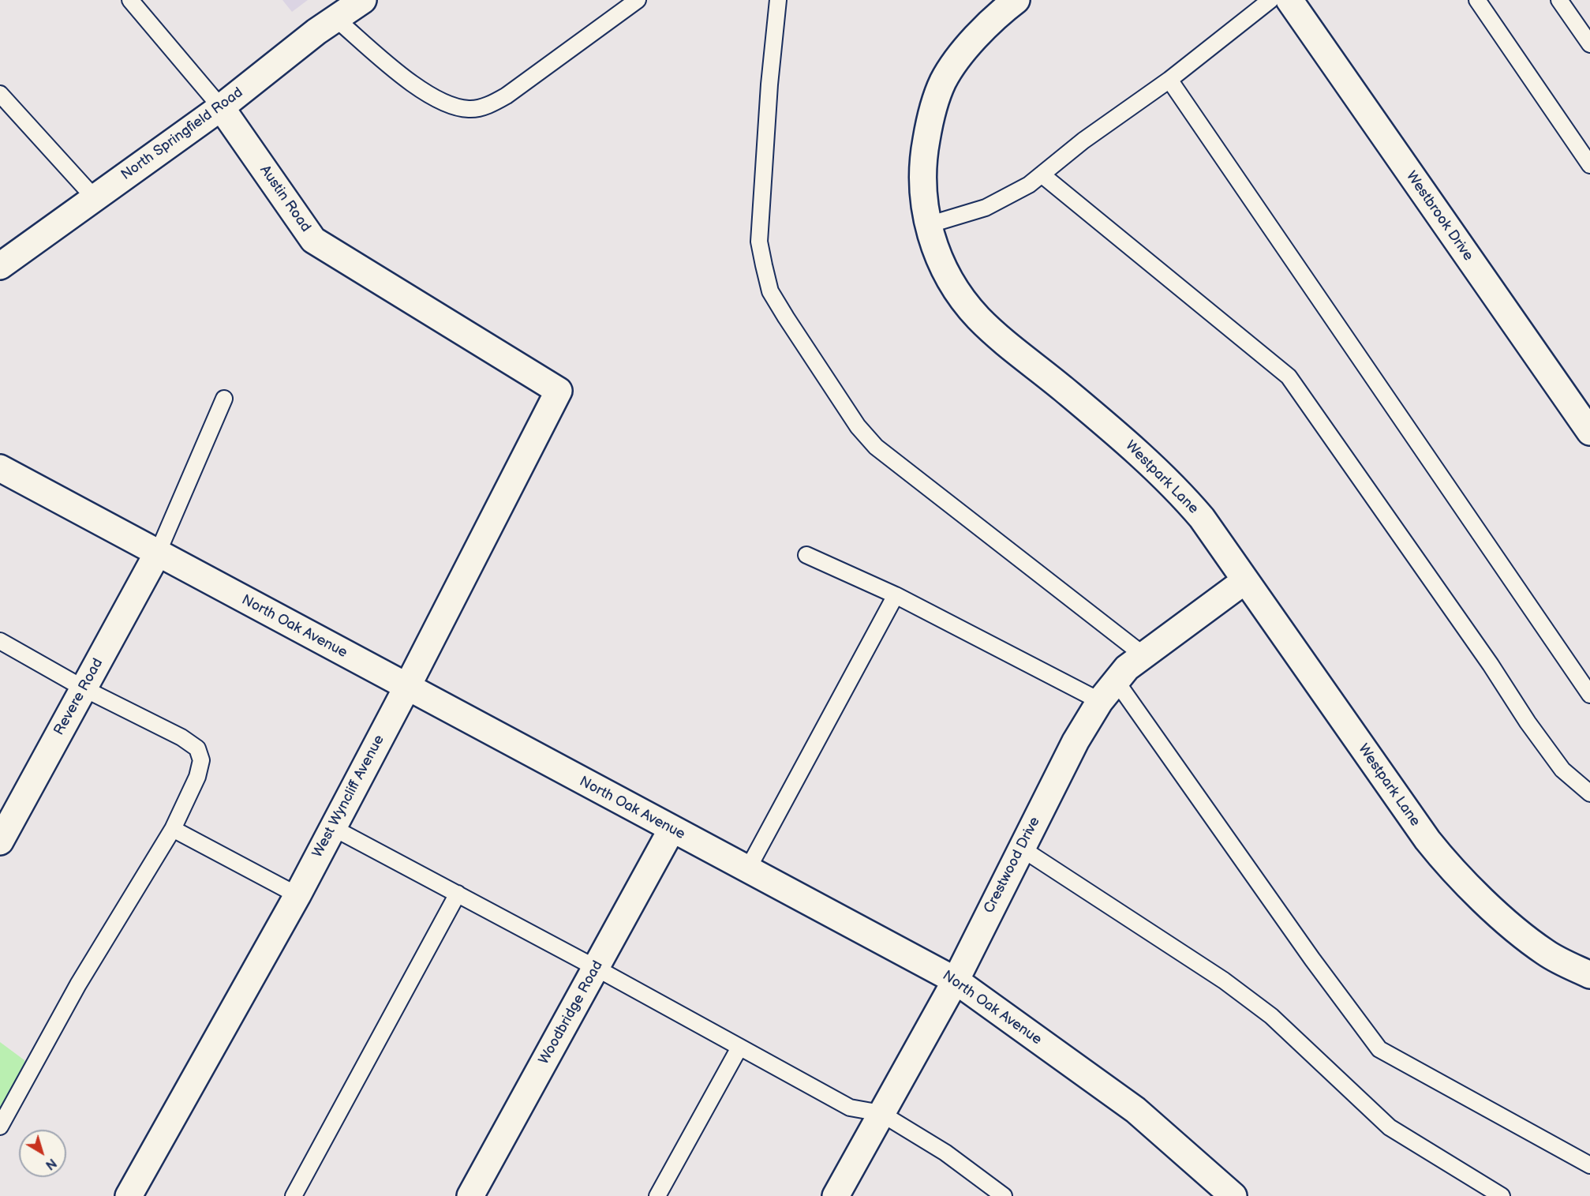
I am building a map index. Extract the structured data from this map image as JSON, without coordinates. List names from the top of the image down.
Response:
{
  "streets": {
    "street": [
      "North Springfield Road",
      "Austin Road",
      "Westbrook Drive",
      "Westpark Lane",
      "North Oak Avenue",
      "Revere Road",
      "West Wyncliff Avenue",
      "Crestwood Drive",
      "Woodbridge Road"
    ]
  },
  "crossings": [
    ["North Springfield Road", "Austin Road"],
    ["Austin Road", "West Wyncliff Avenue"],
    ["Westpark Lane", "Crestwood Drive"],
    ["North Oak Avenue", "Revere Road"],
    ["North Oak Avenue", "West Wyncliff Avenue"],
    ["North Oak Avenue", "Crestwood Drive"],
    ["North Oak Avenue", "Woodbridge Road"]
  ],
  "north": "bottom right"
}
